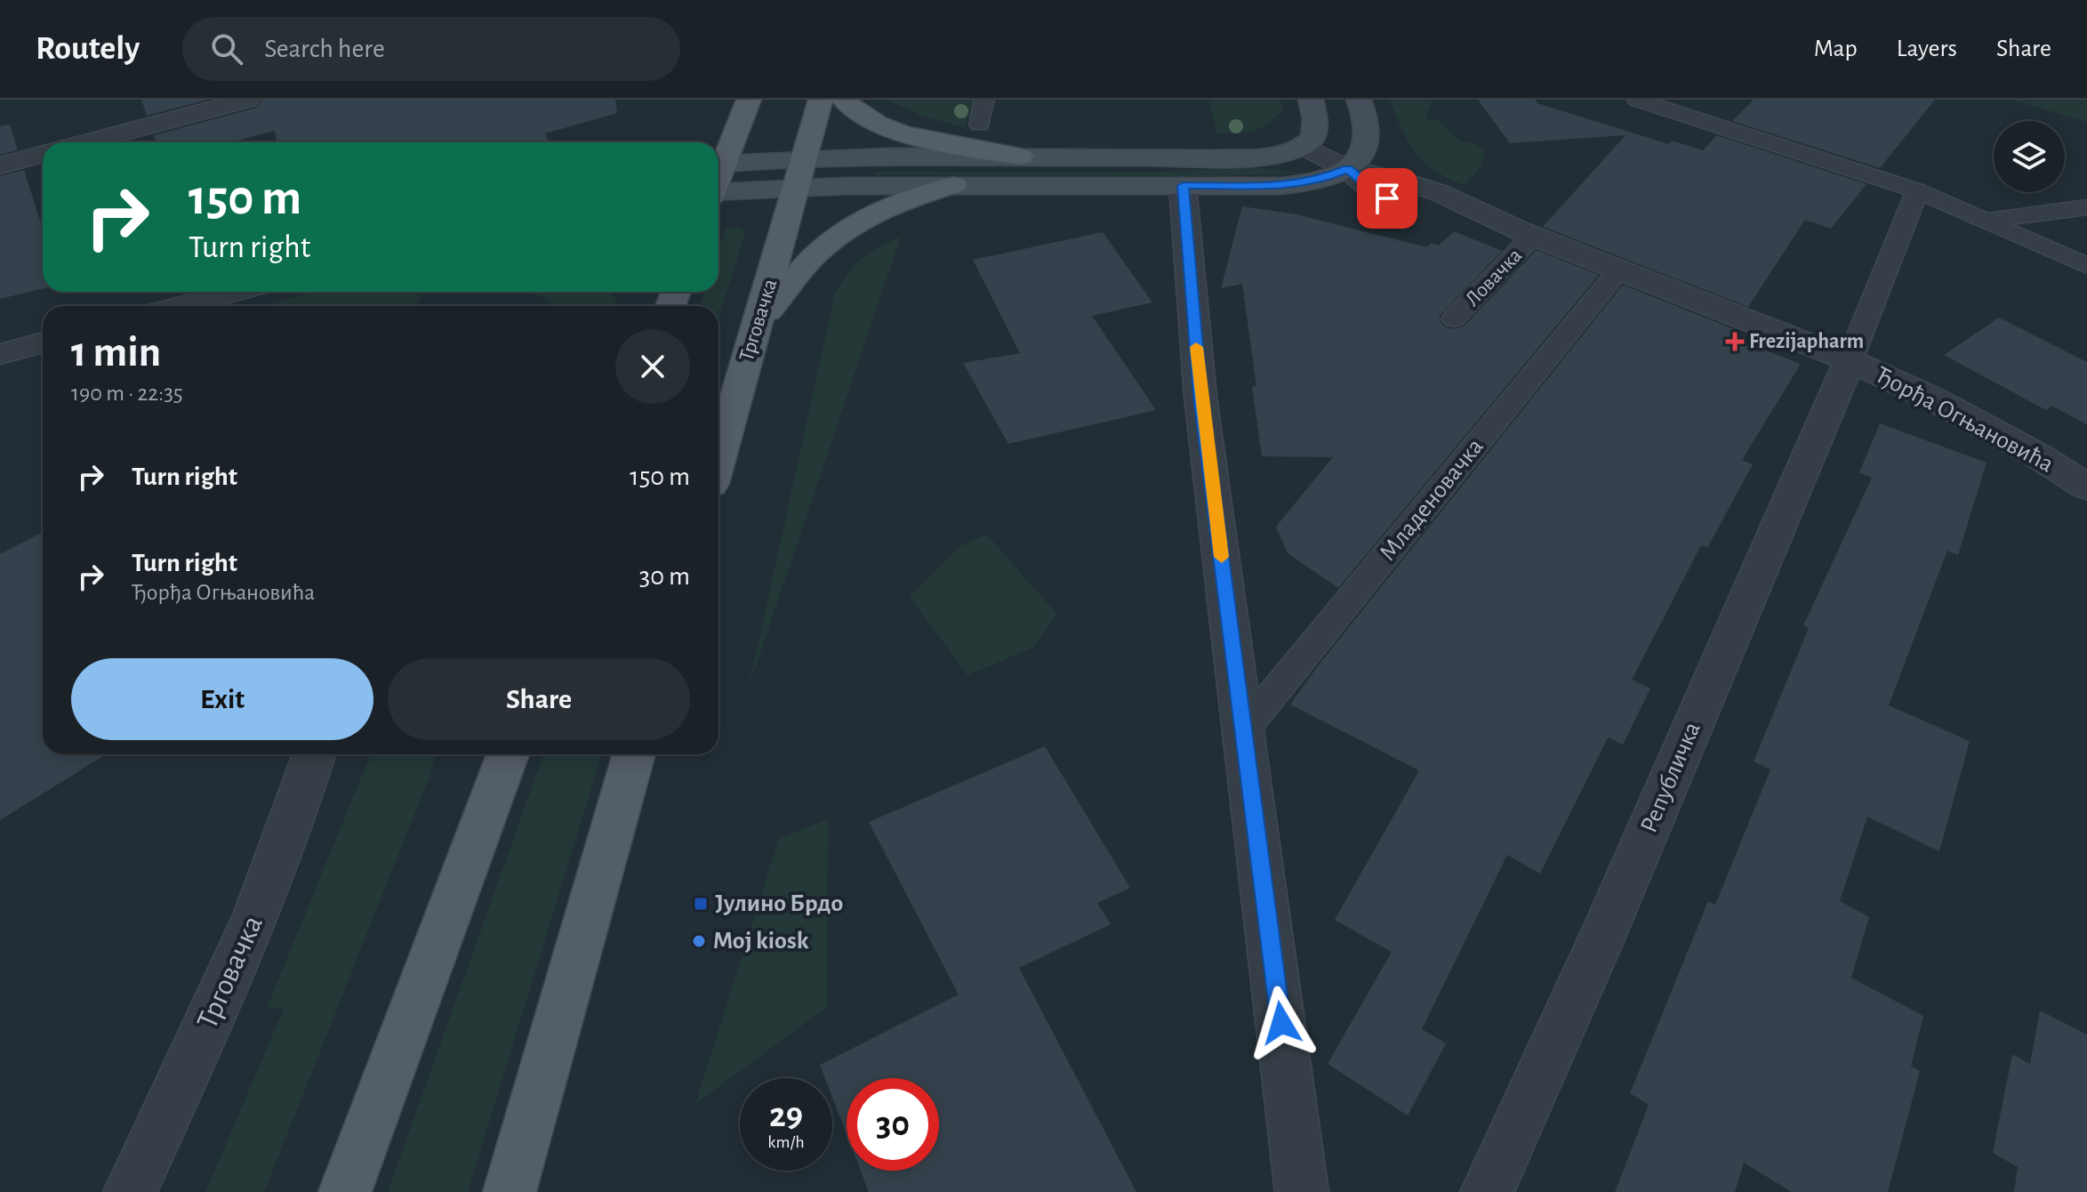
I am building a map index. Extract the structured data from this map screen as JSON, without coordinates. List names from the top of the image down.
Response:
{
  "streets": {
    "main road": ["Трговачка"],
    "street": ["Ђорђа Огњановића", "Републичка"],
    "lane": ["Ловачка", "Младеновачка"]
  },
  "crossings": [
    ["Ловачка", "Ђорђа Огњановића"],
    ["Ђорђа Огњановића", "Младеновачка"],
    ["Ђорђа Огњановића", "Републичка"]
  ],
  "places": {
    "health": ["Frezijapharm"],
    "transit": ["Јулино Брдо"],
    "other": ["Moj kiosk"]
  },
  "page": {
    "header": "Routely",
    "search": "Search here",
    "nav": ["Map", "Layers", "Share"],
    "turn": ["150 m", "Turn right"],
    "heading": ["1 min", "190 m · 22:35"],
    "list": [
      {
        "name": "Turn right",
        "value": "150 m"
      },
      {
        "name": "Turn right",
        "note": "Ђорђа Огњановића",
        "value": "30 m"
      }
    ],
    "buttons": ["Exit", "Share"],
    "speed": "29 km/h",
    "limit": "30"
  }
}
